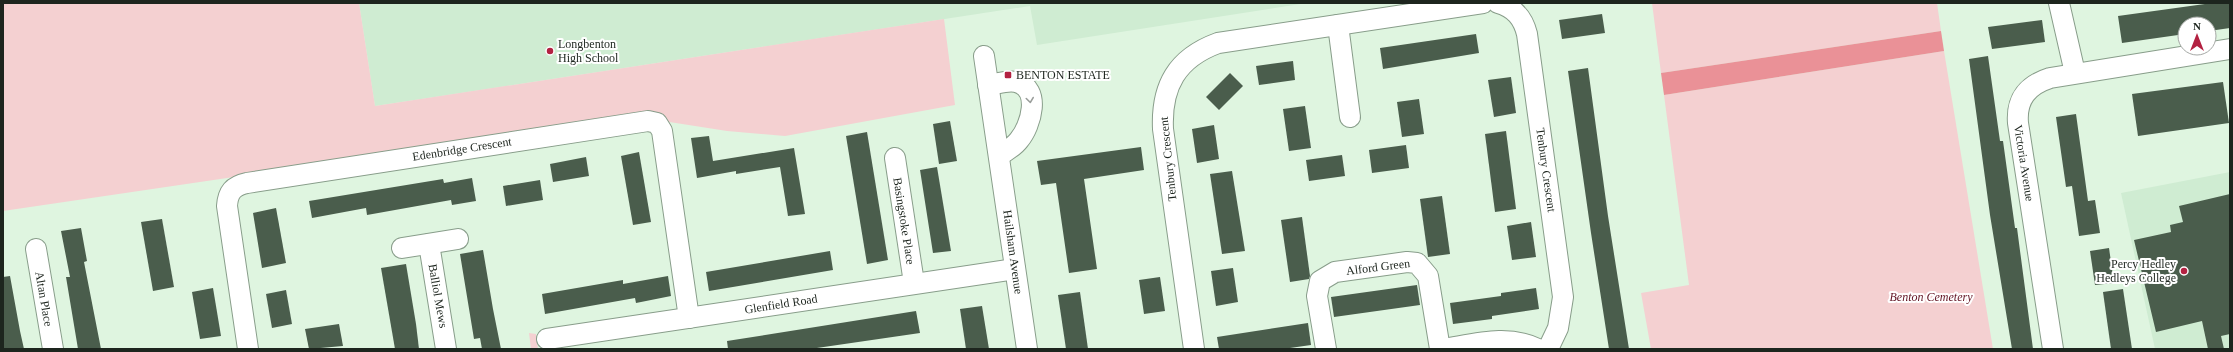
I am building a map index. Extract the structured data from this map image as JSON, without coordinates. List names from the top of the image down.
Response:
{
  "streets": {
    "street": [
      "Edenbridge Crescent",
      "Tenbury Crescent",
      "Victoria Avenue",
      "Basingstoke Place",
      "Hailsham Avenue",
      "Alford Green",
      "Balliol Mews",
      "Altan Place",
      "Glenfield Road"
    ]
  },
  "crossings": [
    ["Edenbridge Crescent", "Glenfield Road"],
    ["Basingstoke Place", "Glenfield Road"],
    ["Hailsham Avenue", "Glenfield Road"]
  ],
  "parks": ["Benton Cemetery"],
  "places": {
    "other": ["Longbenton High School", "Percy Hedley Hedleys College"],
    "transit": ["BENTON ESTATE"]
  },
  "north": "top"
}
